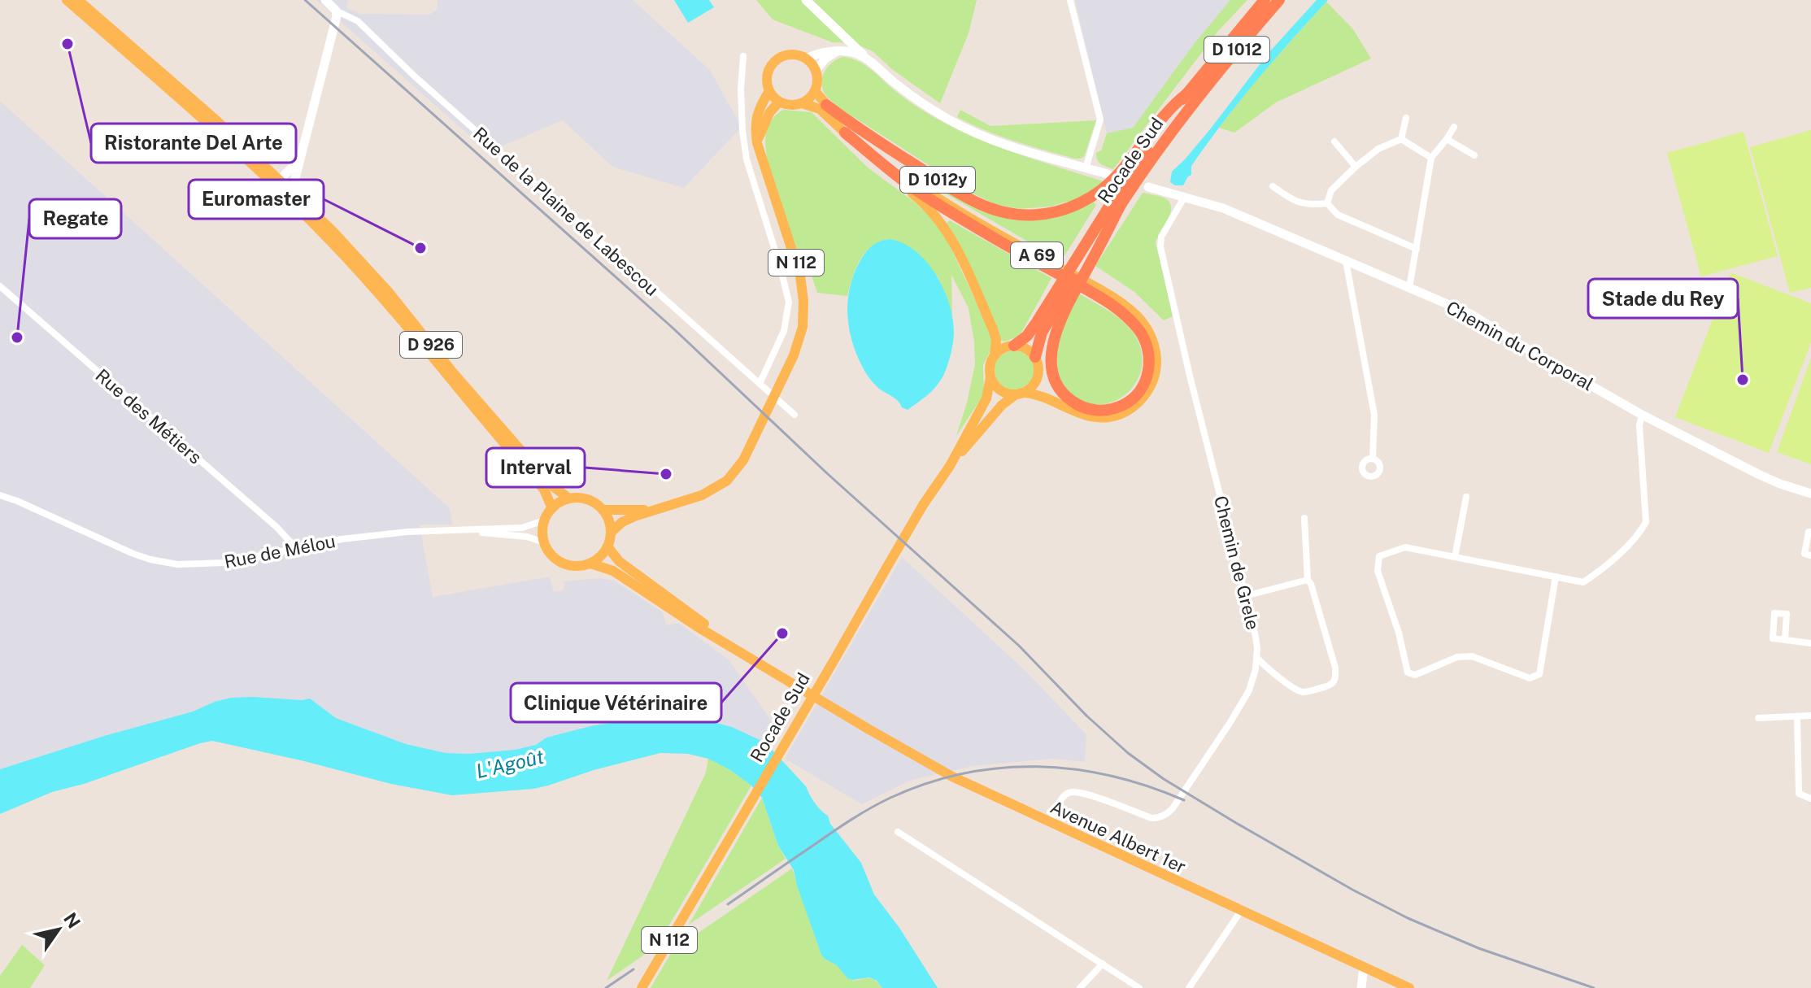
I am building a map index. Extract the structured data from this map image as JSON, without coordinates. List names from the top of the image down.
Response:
{
  "streets": {
    "highway": [
      "D 1012",
      "Rocade Sud",
      "D 1012y",
      "A 69"
    ],
    "main road": ["N 112", "D 926", "Avenue Albert 1er"],
    "street": [
      "Rue de la Plaine de Labescou",
      "Chemin du Corporal",
      "Rue des Métiers",
      "Rue de Mélou",
      "Chemin de Grele"
    ]
  },
  "crossings": [
    ["Rocade Sud", "D 1012y"],
    ["Rocade Sud", "A 69"],
    ["D 1012y", "A 69"],
    ["N 112", "D 926"],
    ["N 112", "Rue de Mélou"],
    ["D 926", "Rue de Mélou"],
    ["Chemin du Corporal", "Chemin de Grele"],
    ["Rue des Métiers", "Rue de Mélou"],
    ["Chemin de Grele", "Avenue Albert 1er"]
  ],
  "water": ["L'Agoût"],
  "places": [
    "Ristorante Del Arte",
    "Euromaster",
    "Regate",
    "Stade du Rey",
    "Interval",
    "Clinique Vétérinaire"
  ],
  "north": "top right"
}
